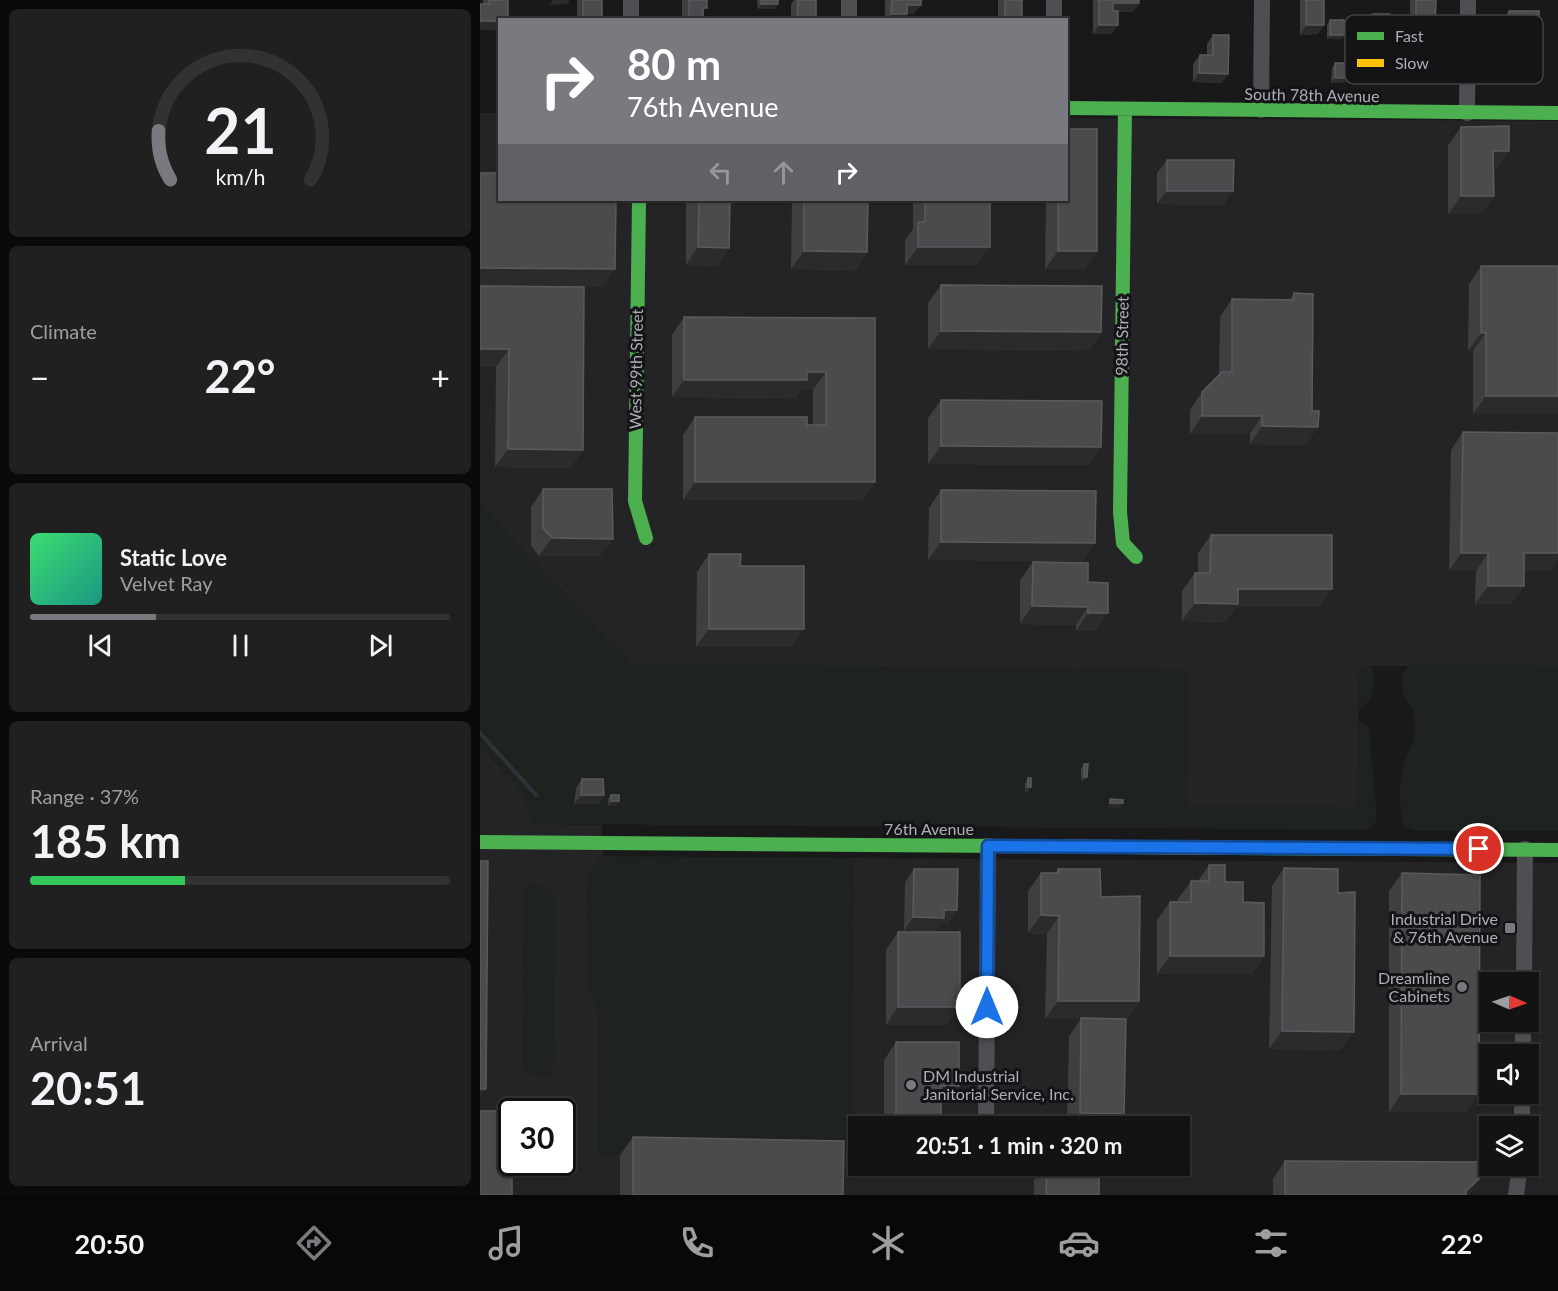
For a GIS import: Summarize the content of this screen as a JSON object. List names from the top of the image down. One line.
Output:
{"streets":{"street":["South 78th Avenue","98th Street","West 99th Street","76th Avenue"]},"crossings":[["South 78th Avenue","98th Street"]],"places":{"transit":["Industrial Drive & 76th Avenue"],"other":["Dreamline Cabinets","DM Industrial Janitorial Service, Inc."]},"legend":["Fast","Slow"],"north":"right","page":{"turn":["80 m","76th Avenue"],"tile":["Climate",["Range · 37%","185 km"],["Arrival","20:51"]],"heat":["−","22°","+"],"song":["Static Love","Velvet Ray"],"limit":"30","trip":"20:51 · 1 min · 320 m","tabs":["20:50","22°"],"gauge":["21","km/h"]}}
